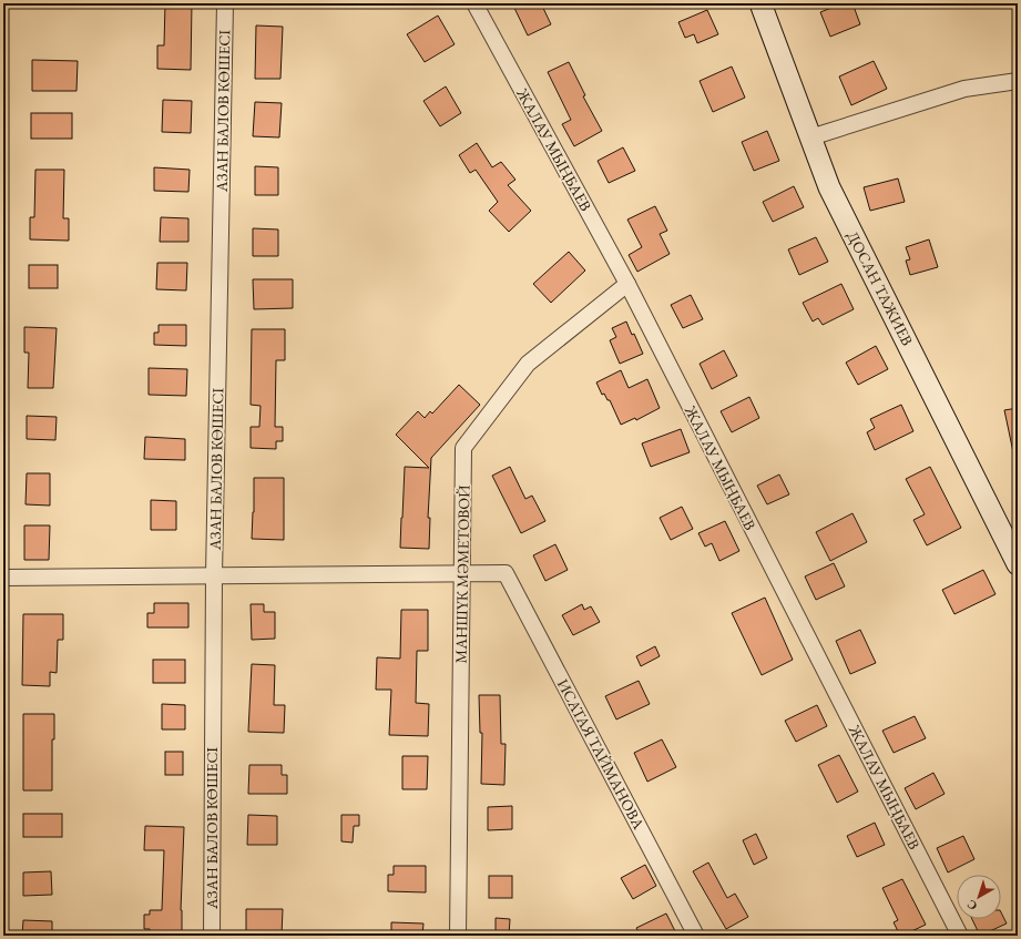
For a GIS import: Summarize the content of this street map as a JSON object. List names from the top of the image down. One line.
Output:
{"streets":{"street":["АЗАН БАЛОВ КӨШЕСІ","ЖАЛАУ МЫҢБАЕВ","ДОСАН ТАЖИЕВ","МАНШҮК МӘМЕТОВОЙ","ИСАТАЯ ТАЙМАНОВА"]},"crossings":[["ЖАЛАУ МЫҢБАЕВ","МАНШҮК МӘМЕТОВОЙ"],["МАНШҮК МӘМЕТОВОЙ","ИСАТАЯ ТАЙМАНОВА"]],"north":"bottom left"}
